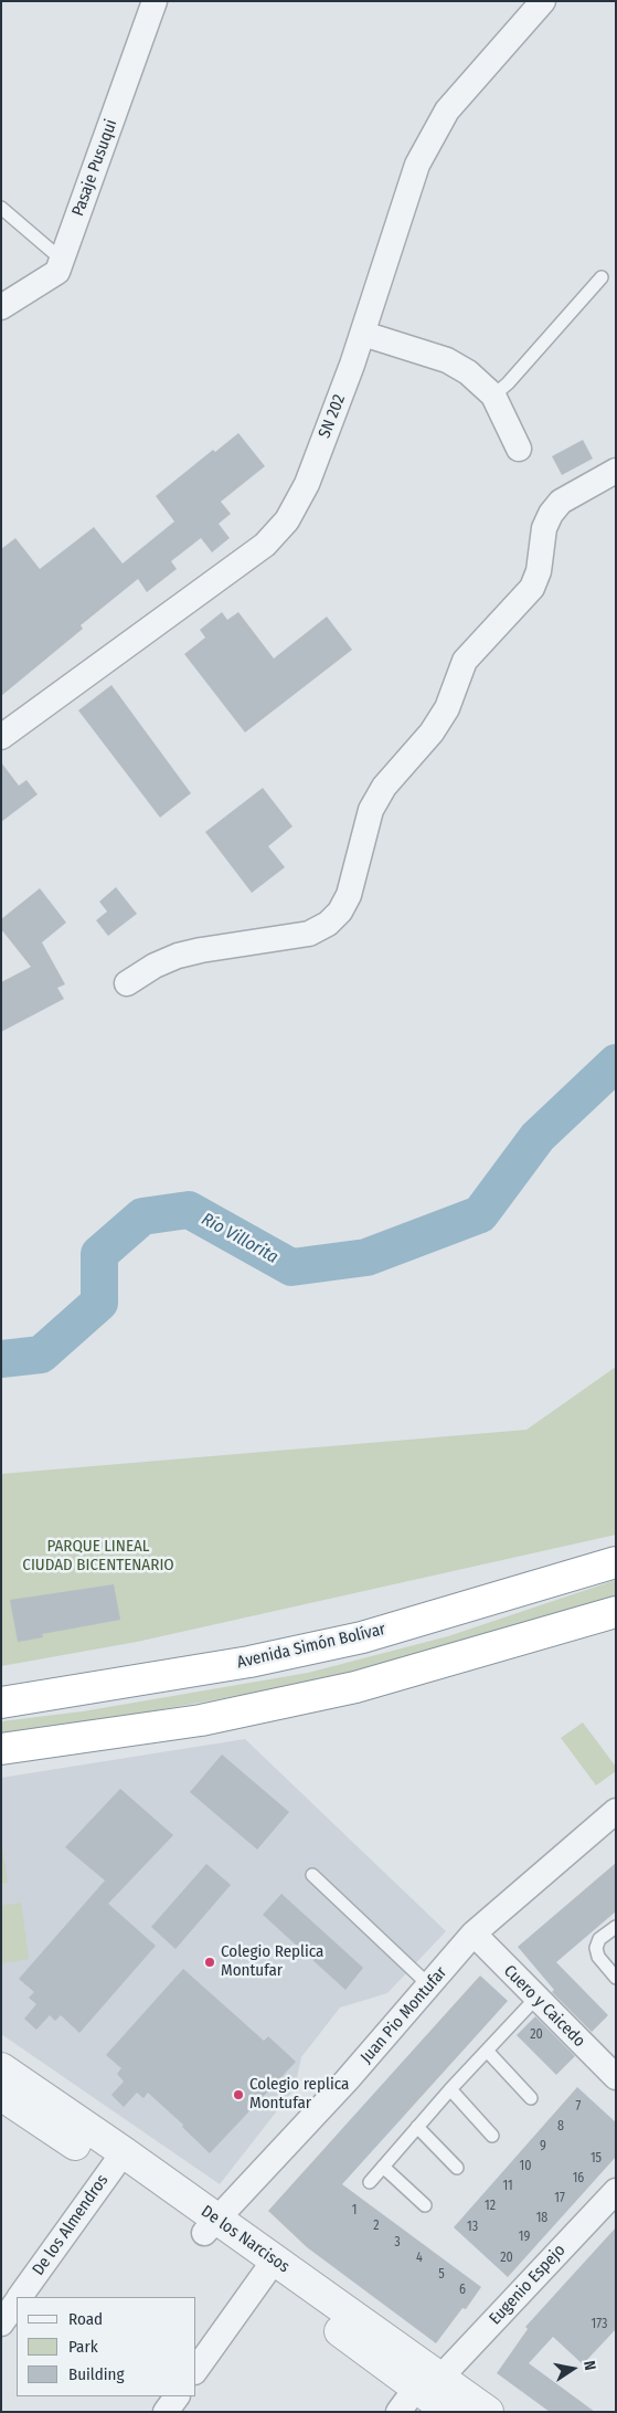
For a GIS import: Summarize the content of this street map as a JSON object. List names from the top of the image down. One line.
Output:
{"streets":{"highway":["Avenida Simón Bolívar"],"street":["Pasaje Pusuqui","SN 202","Cuero y Caicedo","Juan Pio Montufar","De los Almendros","De los Narcisos","Eugenio Espejo"]},"crossings":[["Cuero y Caicedo","Juan Pio Montufar"],["Juan Pio Montufar","De los Narcisos"],["De los Almendros","De los Narcisos"],["De los Narcisos","Eugenio Espejo"]],"water":["Río Villorita"],"parks":["PARQUE LINEAL CIUDAD BICENTENARIO"],"places":["Colegio Replica Montufar","Colegio replica Montufar"],"house_numbers":["20","7","8","9","15","10","16","11","17","12","1","18","2","13","19","3","4","20","5","6","173"],"legend":["Road","Park","Building"],"north":"right"}
